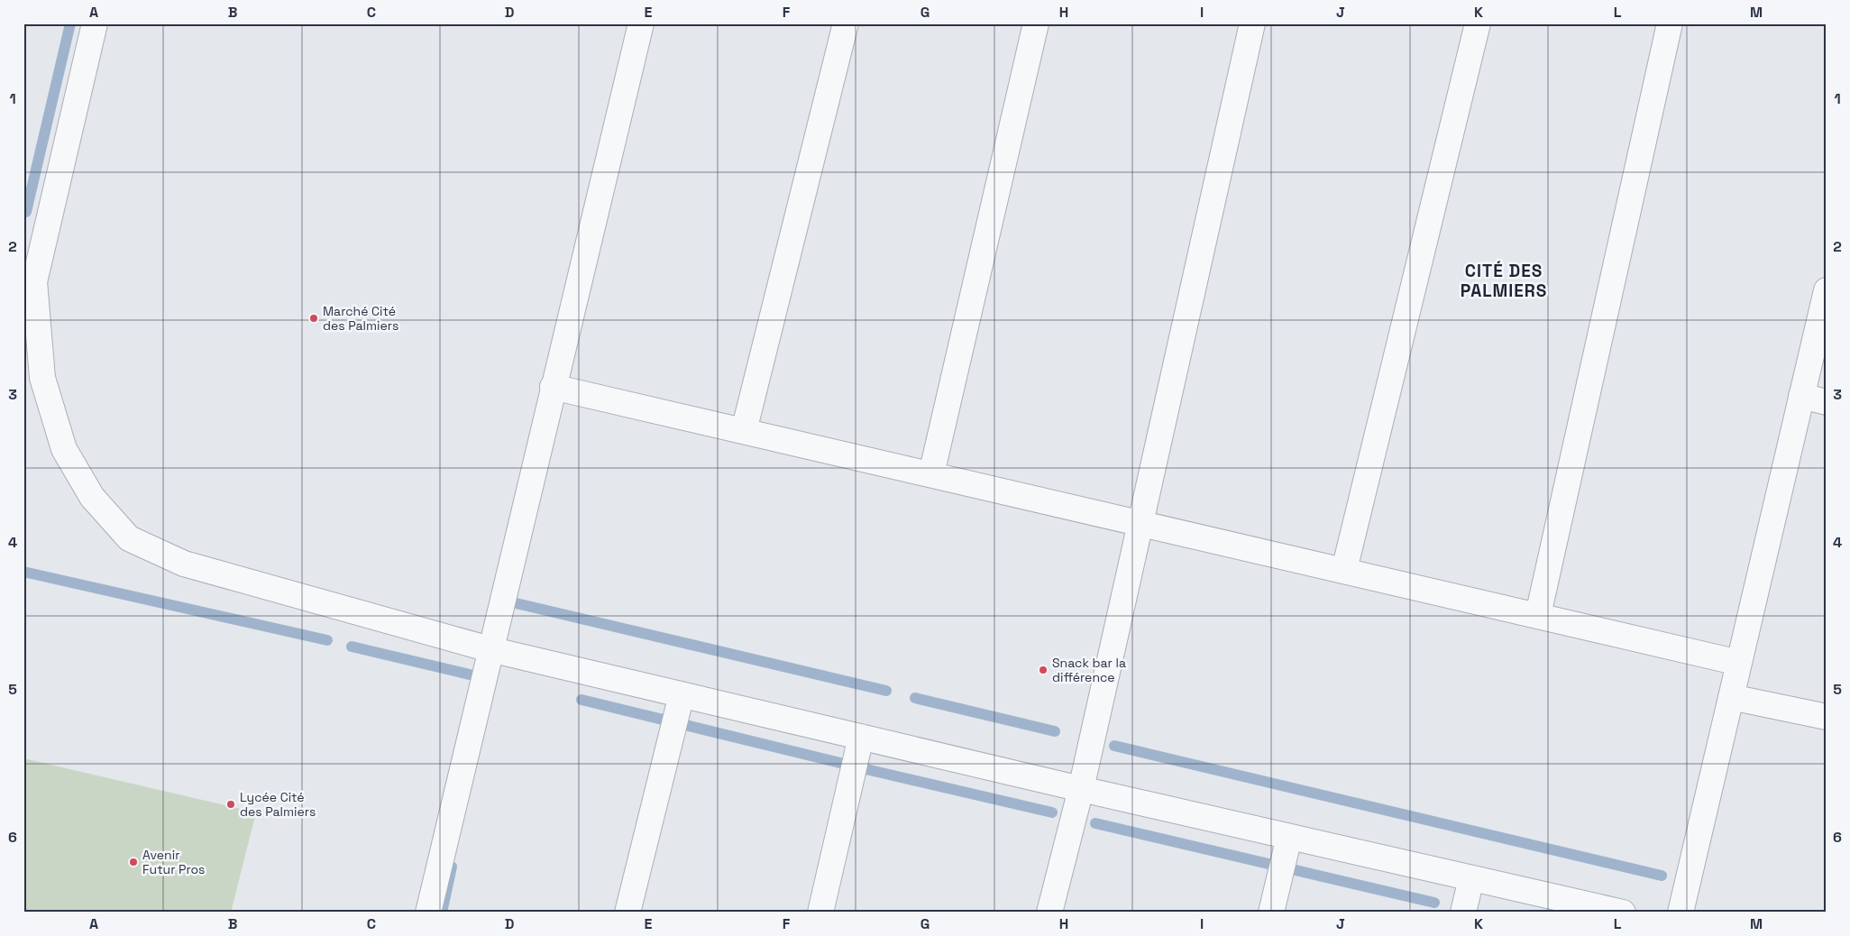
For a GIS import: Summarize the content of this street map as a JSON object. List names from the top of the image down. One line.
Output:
{"districts":["CITÉ DES PALMIERS"],"places":["Marché Cité des Palmiers","Snack bar la différence","Lycée Cité des Palmiers","Avenir Futur Pros"],"grid":{"columns":["A","B","C","D","E","F","G","H","I","J","K","L","M"],"rows":["1","2","3","4","5","6"]}}
